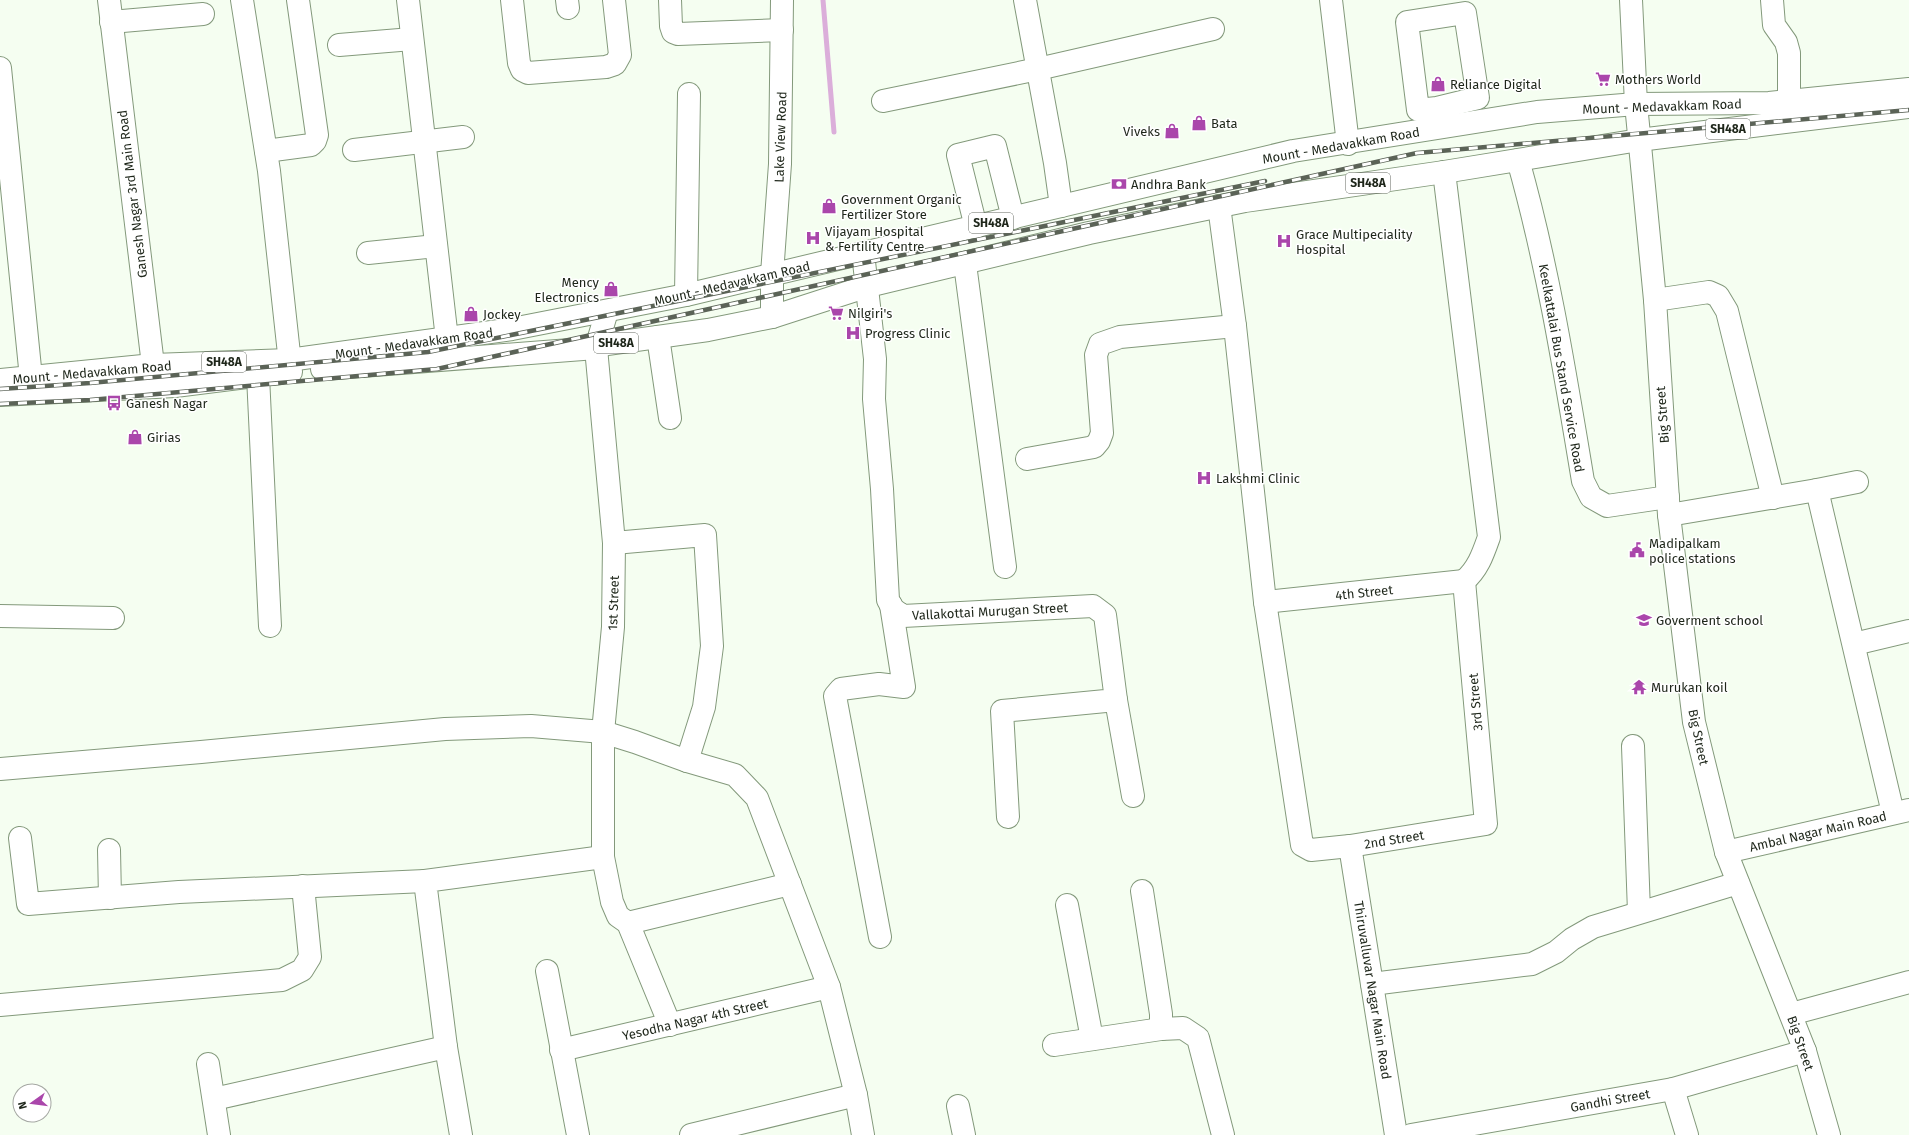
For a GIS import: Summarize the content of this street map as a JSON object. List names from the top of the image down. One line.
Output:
{"streets":{"street":["Mount - Medavakkam Road","SH48A","Lake View Road","Ganesh Nagar 3rd Main Road","Keelkattalai Bus Stand Service Road","Big Street","4th Street","1st Street","Vallakottai Murugan Street","3rd Street","Ambal Nagar Main Road","2nd Street","Thiruvalluvar Nagar Main Road","Yesodha Nagar 4th Street","Gandhi Street"]},"crossings":[["Mount - Medavakkam Road","Lake View Road"],["Mount - Medavakkam Road","Ganesh Nagar 3rd Main Road"],["Mount - Medavakkam Road","Keelkattalai Bus Stand Service Road"],["Mount - Medavakkam Road","Big Street"],["Mount - Medavakkam Road","1st Street"],["Keelkattalai Bus Stand Service Road","Big Street"],["Big Street","Ambal Nagar Main Road"],["Big Street","Gandhi Street"],["4th Street","3rd Street"],["4th Street","2nd Street"],["3rd Street","2nd Street"],["2nd Street","Thiruvalluvar Nagar Main Road"]],"places":{"supermarket":["Mothers World","Nilgiri's"],"shop":["Reliance Digital","Bata","Viveks","Government Organic Fertilizer Store","Mency Electronics","Jockey","Girias"],"bank":["Andhra Bank"],"hospital":["Vijayam Hospital & Fertility Centre","Grace Multipeciality Hospital","Progress Clinic","Lakshmi Clinic"],"bus stop":["Ganesh Nagar"],"public building":["Madipalkam police stations"],"school or university":["Goverment school"],"temple":["Murukan koil"]},"north":"left"}
